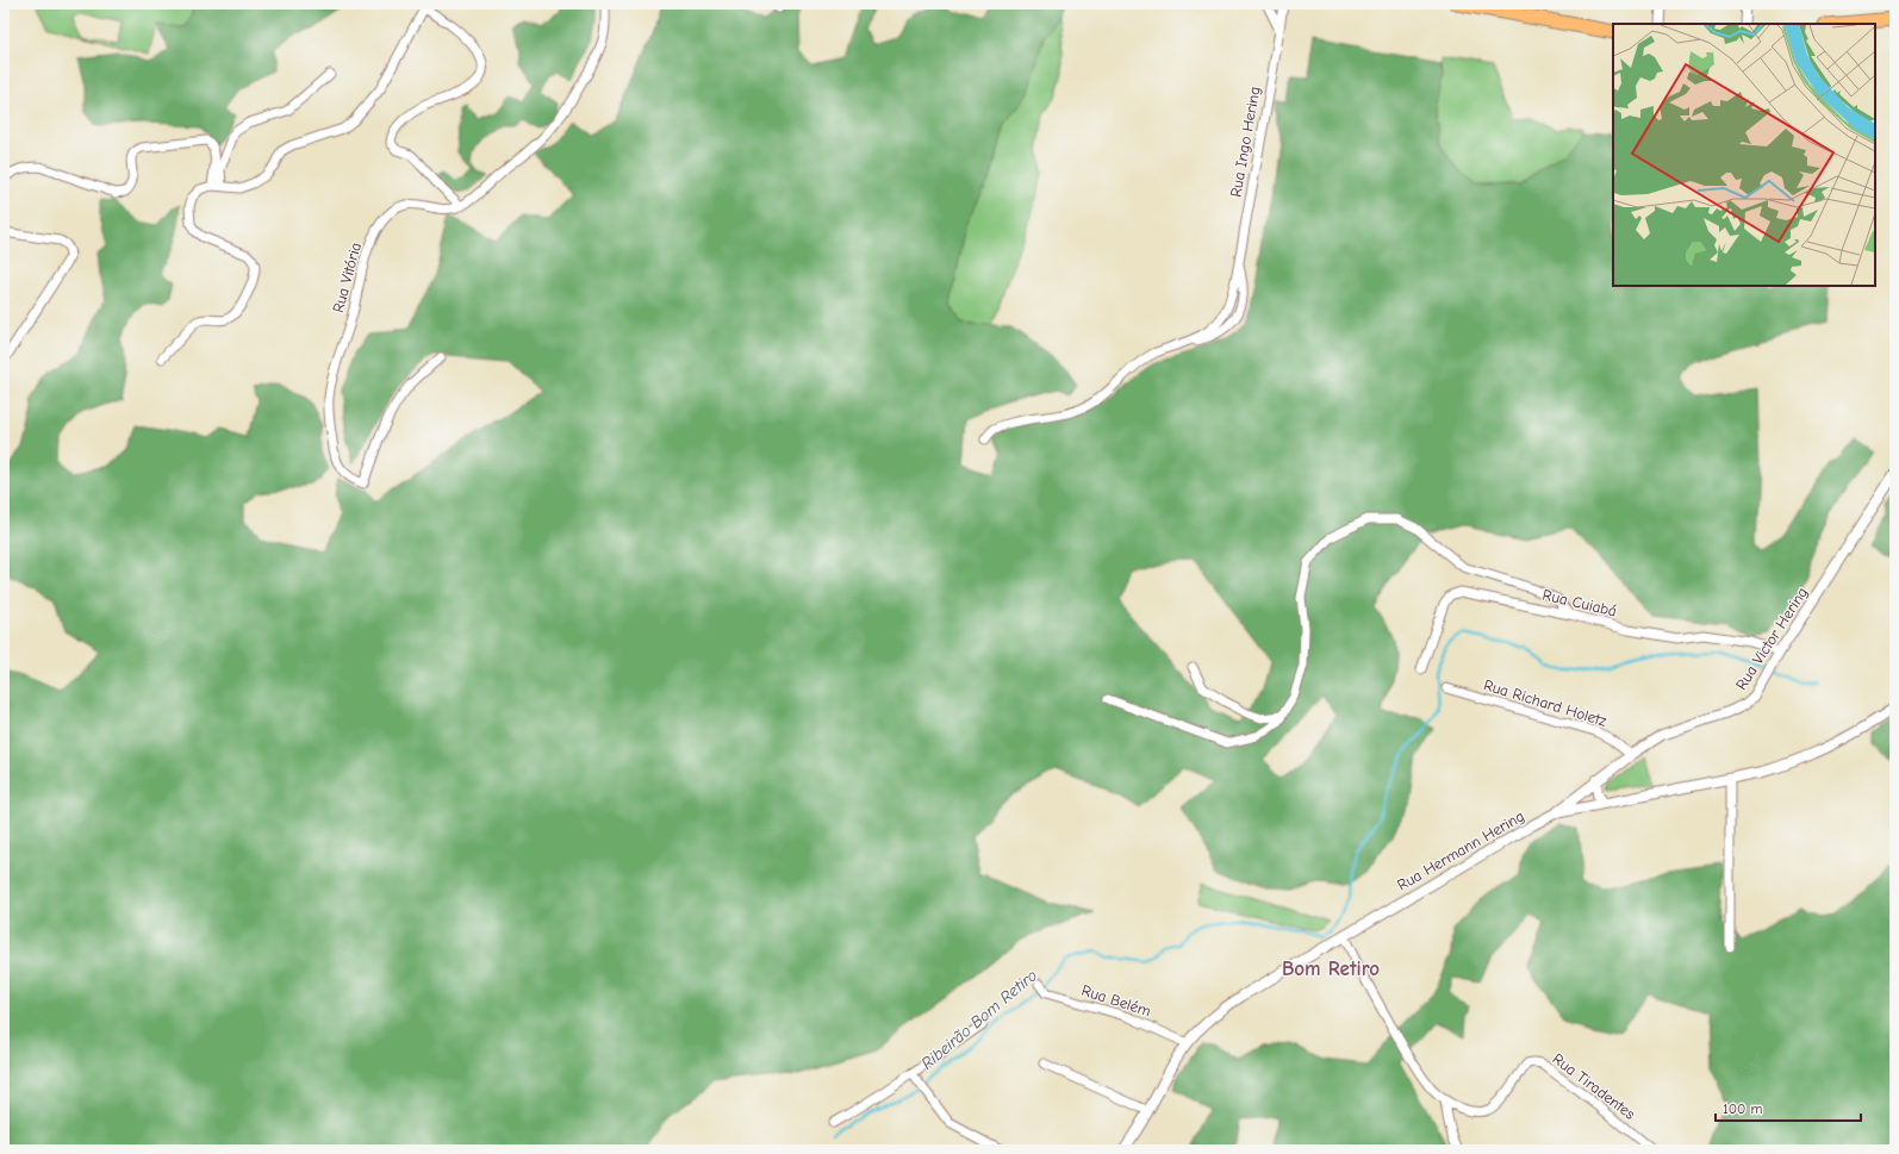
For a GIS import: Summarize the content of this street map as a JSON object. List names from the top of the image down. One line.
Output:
{"streets":{"street":["Rua Ingo Hering","Rua Vitória","Rua Cuiabá","Rua Victor Hering","Rua Richard Holetz","Rua Hermann Hering","Rua Belém","Rua Tiradentes"]},"crossings":[["Rua Cuiabá","Rua Victor Hering"],["Rua Victor Hering","Rua Richard Holetz"],["Rua Victor Hering","Rua Hermann Hering"],["Rua Hermann Hering","Rua Belém"],["Rua Hermann Hering","Rua Tiradentes"]],"districts":["Bom Retiro"],"water":["Ribeirão Bom Retiro"],"scale_bar":"100 m"}
